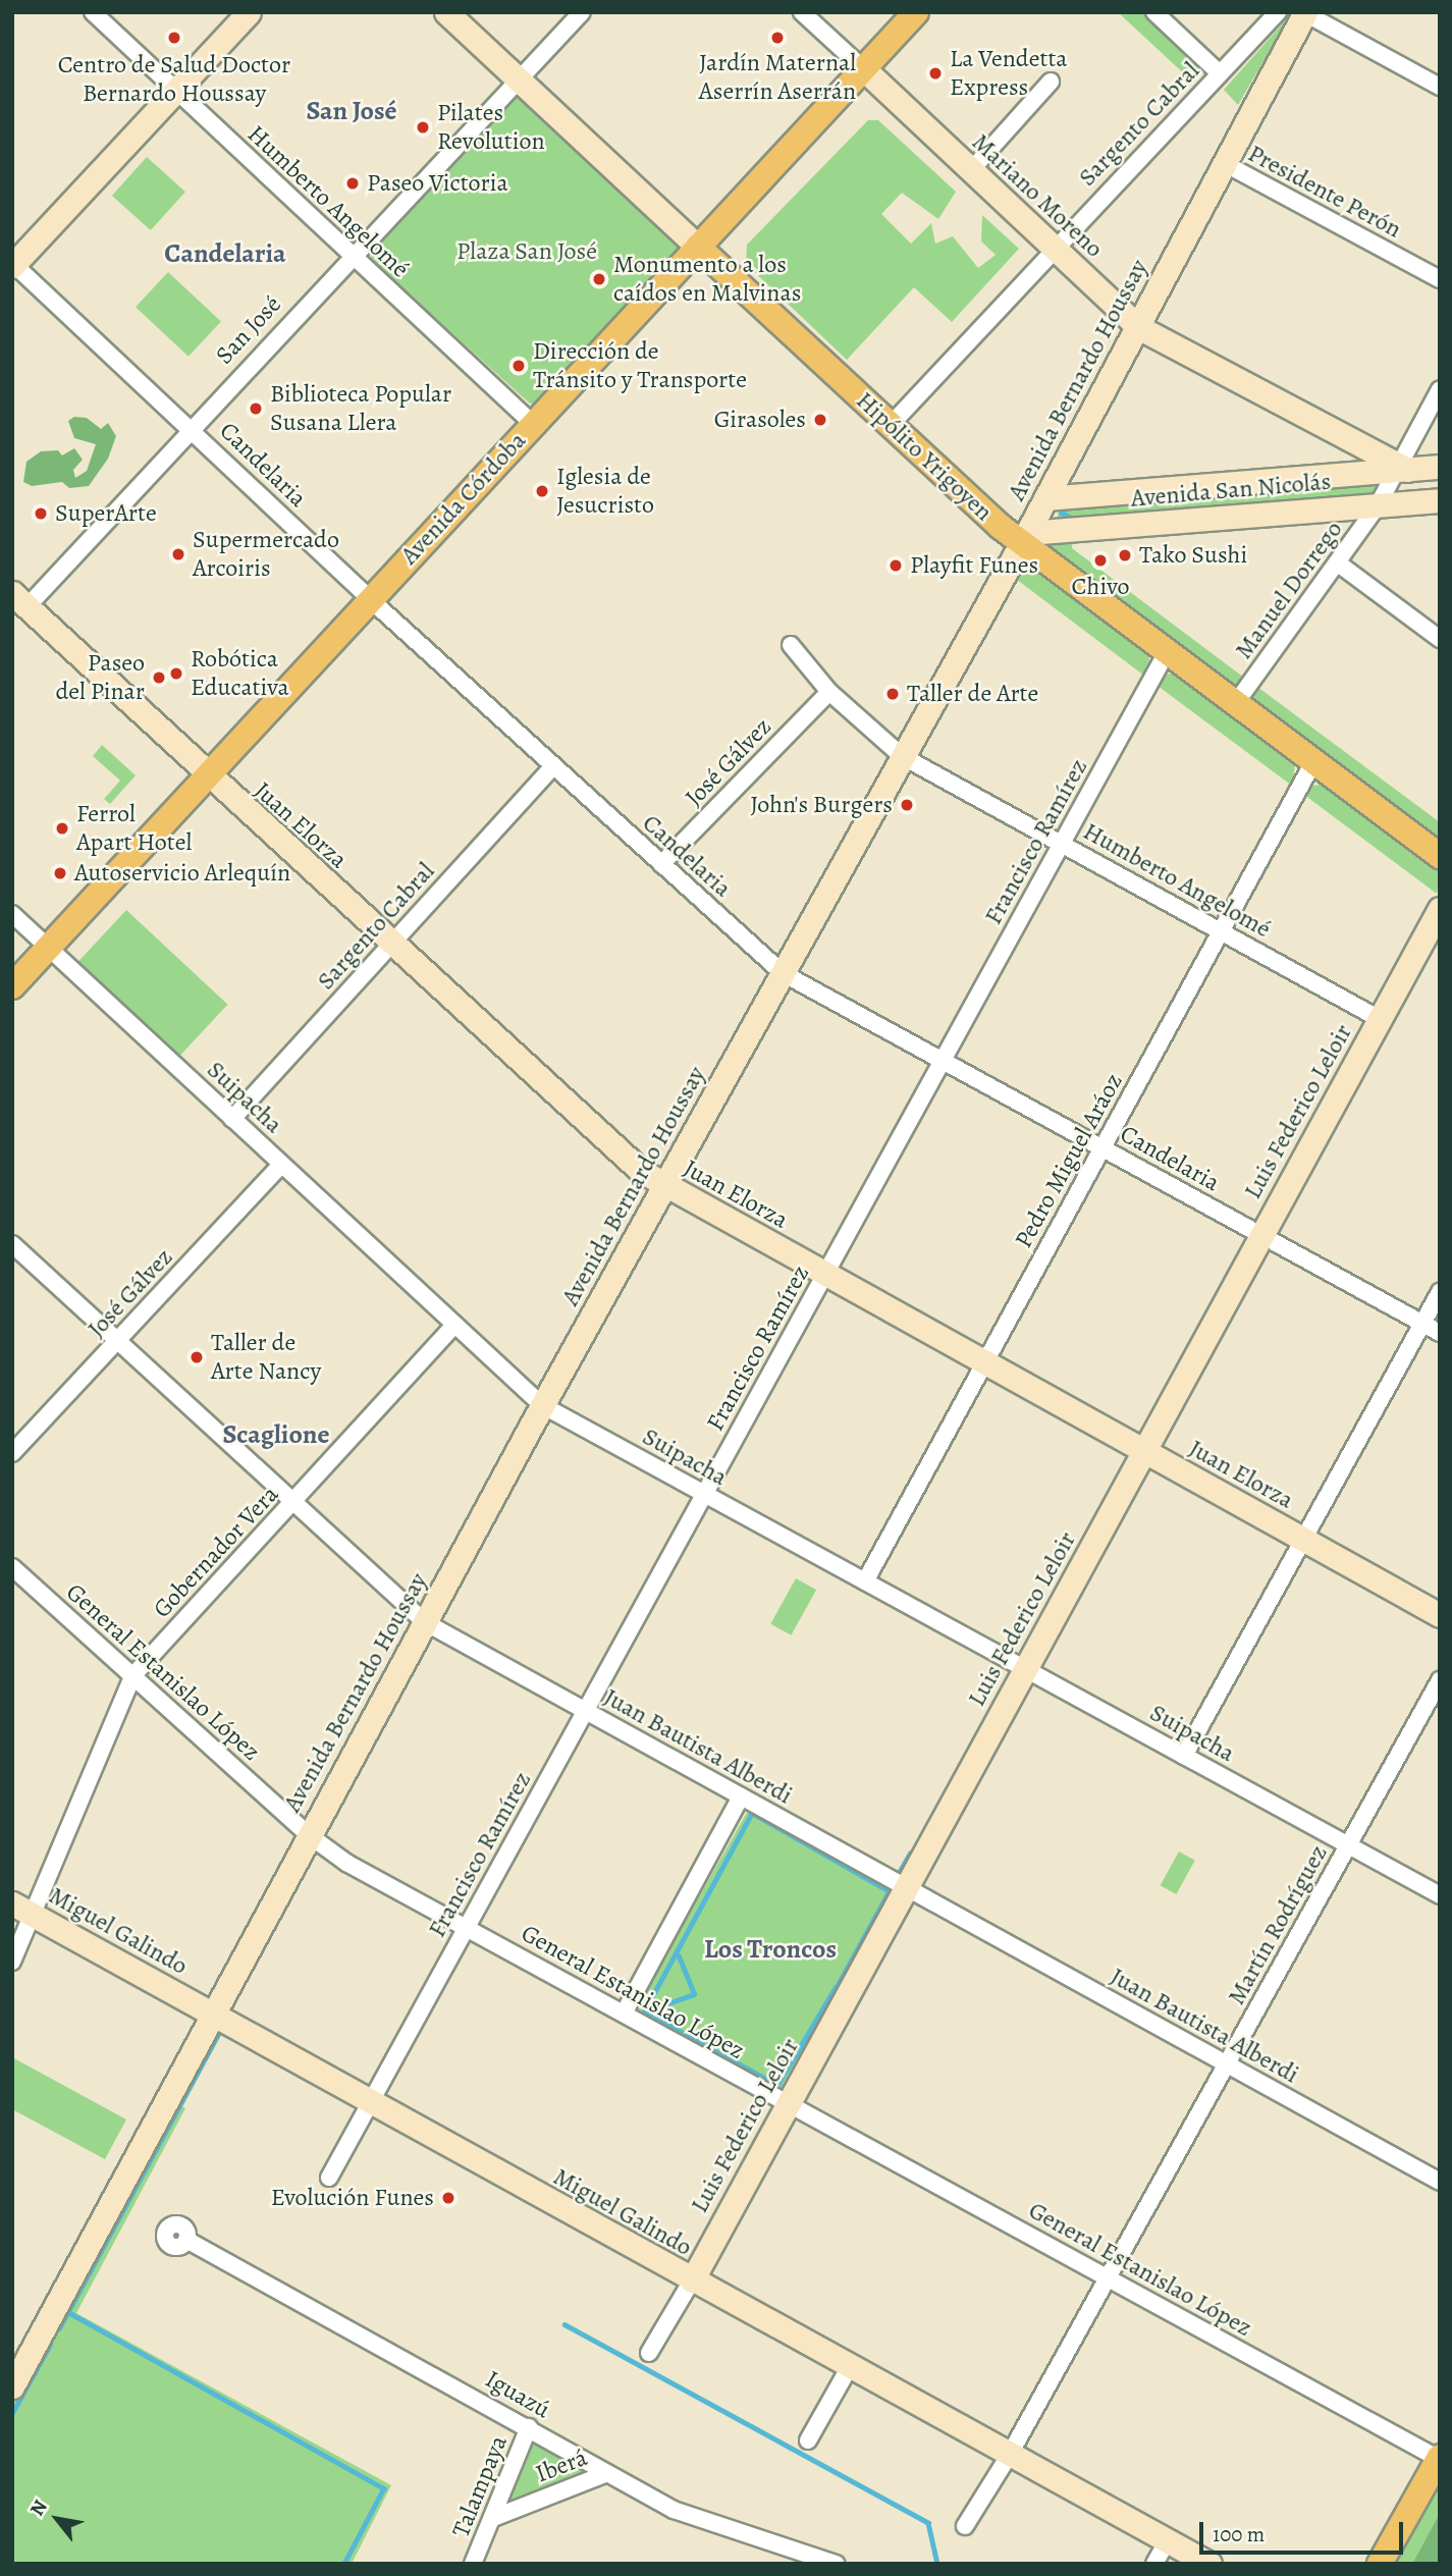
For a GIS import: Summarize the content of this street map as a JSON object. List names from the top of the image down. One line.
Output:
{"streets":{"main road":["Hipólito Yrigoyen","Avenida Córdoba"],"street":["Sargento Cabral","Presidente Perón","Mariano Moreno","Humberto Angelomé","San José","Avenida Bernardo Houssay","Candelaria","Avenida San Nicolás","Manuel Dorrego","José Gálvez","Juan Elorza","Francisco Ramírez","Suipacha","Luis Federico Leloir","Pedro Miguel Aráoz","Gobernador Vera","General Estanislao López","Juan Bautista Alberdi","Martín Rodríguez","Miguel Galindo","Iguazú","Iberá","Talampaya"]},"crossings":[["Sargento Cabral","Mariano Moreno"],["Sargento Cabral","Hipólito Yrigoyen"],["Sargento Cabral","Candelaria"],["Sargento Cabral","Juan Elorza"],["Sargento Cabral","Suipacha"],["Presidente Perón","Avenida Bernardo Houssay"],["Mariano Moreno","Avenida Bernardo Houssay"],["Mariano Moreno","Avenida San Nicolás"],["Mariano Moreno","Avenida Córdoba"],["Mariano Moreno","Manuel Dorrego"],["Humberto Angelomé","San José"],["Humberto Angelomé","Avenida Bernardo Houssay"],["Humberto Angelomé","Avenida Córdoba"],["Humberto Angelomé","José Gálvez"],["Humberto Angelomé","Francisco Ramírez"],["Humberto Angelomé","Luis Federico Leloir"],["Humberto Angelomé","Pedro Miguel Aráoz"],["San José","Hipólito Yrigoyen"],["San José","Candelaria"],["San José","Juan Elorza"],["Avenida Bernardo Houssay","Hipólito Yrigoyen"],["Avenida Bernardo Houssay","Candelaria"],["Avenida Bernardo Houssay","Avenida San Nicolás"],["Avenida Bernardo Houssay","Juan Elorza"],["Avenida Bernardo Houssay","Suipacha"],["Avenida Bernardo Houssay","General Estanislao López"],["Avenida Bernardo Houssay","Juan Bautista Alberdi"],["Avenida Bernardo Houssay","Miguel Galindo"],["Hipólito Yrigoyen","Avenida San Nicolás"],["Hipólito Yrigoyen","Avenida Córdoba"],["Hipólito Yrigoyen","Manuel Dorrego"],["Hipólito Yrigoyen","Francisco Ramírez"],["Hipólito Yrigoyen","Pedro Miguel Aráoz"],["Candelaria","Avenida Córdoba"],["Candelaria","José Gálvez"],["Candelaria","Francisco Ramírez"],["Candelaria","Luis Federico Leloir"],["Candelaria","Pedro Miguel Aráoz"],["Avenida San Nicolás","Manuel Dorrego"],["Avenida Córdoba","Juan Elorza"],["Avenida Córdoba","Suipacha"],["José Gálvez","Suipacha"],["José Gálvez","Juan Bautista Alberdi"],["Juan Elorza","Francisco Ramírez"],["Juan Elorza","Luis Federico Leloir"],["Juan Elorza","Pedro Miguel Aráoz"],["Francisco Ramírez","Suipacha"],["Francisco Ramírez","General Estanislao López"],["Francisco Ramírez","Juan Bautista Alberdi"],["Francisco Ramírez","Miguel Galindo"],["Suipacha","Luis Federico Leloir"],["Suipacha","Pedro Miguel Aráoz"],["Suipacha","Gobernador Vera"],["Suipacha","Martín Rodríguez"],["Luis Federico Leloir","General Estanislao López"],["Luis Federico Leloir","Juan Bautista Alberdi"],["Luis Federico Leloir","Miguel Galindo"],["Gobernador Vera","General Estanislao López"],["Gobernador Vera","Juan Bautista Alberdi"],["Gobernador Vera","Miguel Galindo"],["General Estanislao López","Martín Rodríguez"],["Juan Bautista Alberdi","Martín Rodríguez"],["Martín Rodríguez","Miguel Galindo"],["Iguazú","Iberá"],["Iguazú","Talampaya"],["Iberá","Talampaya"]],"districts":["San José","Candelaria","Scaglione","Los Troncos"],"parks":["Plaza San José"],"places":["Centro de Salud Doctor Bernardo Houssay","Jardín Maternal Aserrín Aserrán","La Vendetta Express","Pilates Revolution","Paseo Victoria","Monumento a los caídos en Malvinas","Dirección de Tránsito y Transporte","Biblioteca Popular Susana Llera","Girasoles","Iglesia de Jesucristo","SuperArte","Supermercado Arcoiris","Tako Sushi","Chivo","Playfit Funes","Robótica Educativa","Paseo del Pinar","Taller de Arte","John's Burgers","Ferrol Apart Hotel","Autoservicio Arlequín","Taller de Arte Nancy","Evolución Funes"],"scale_bar":"100 m","north":"top left"}
